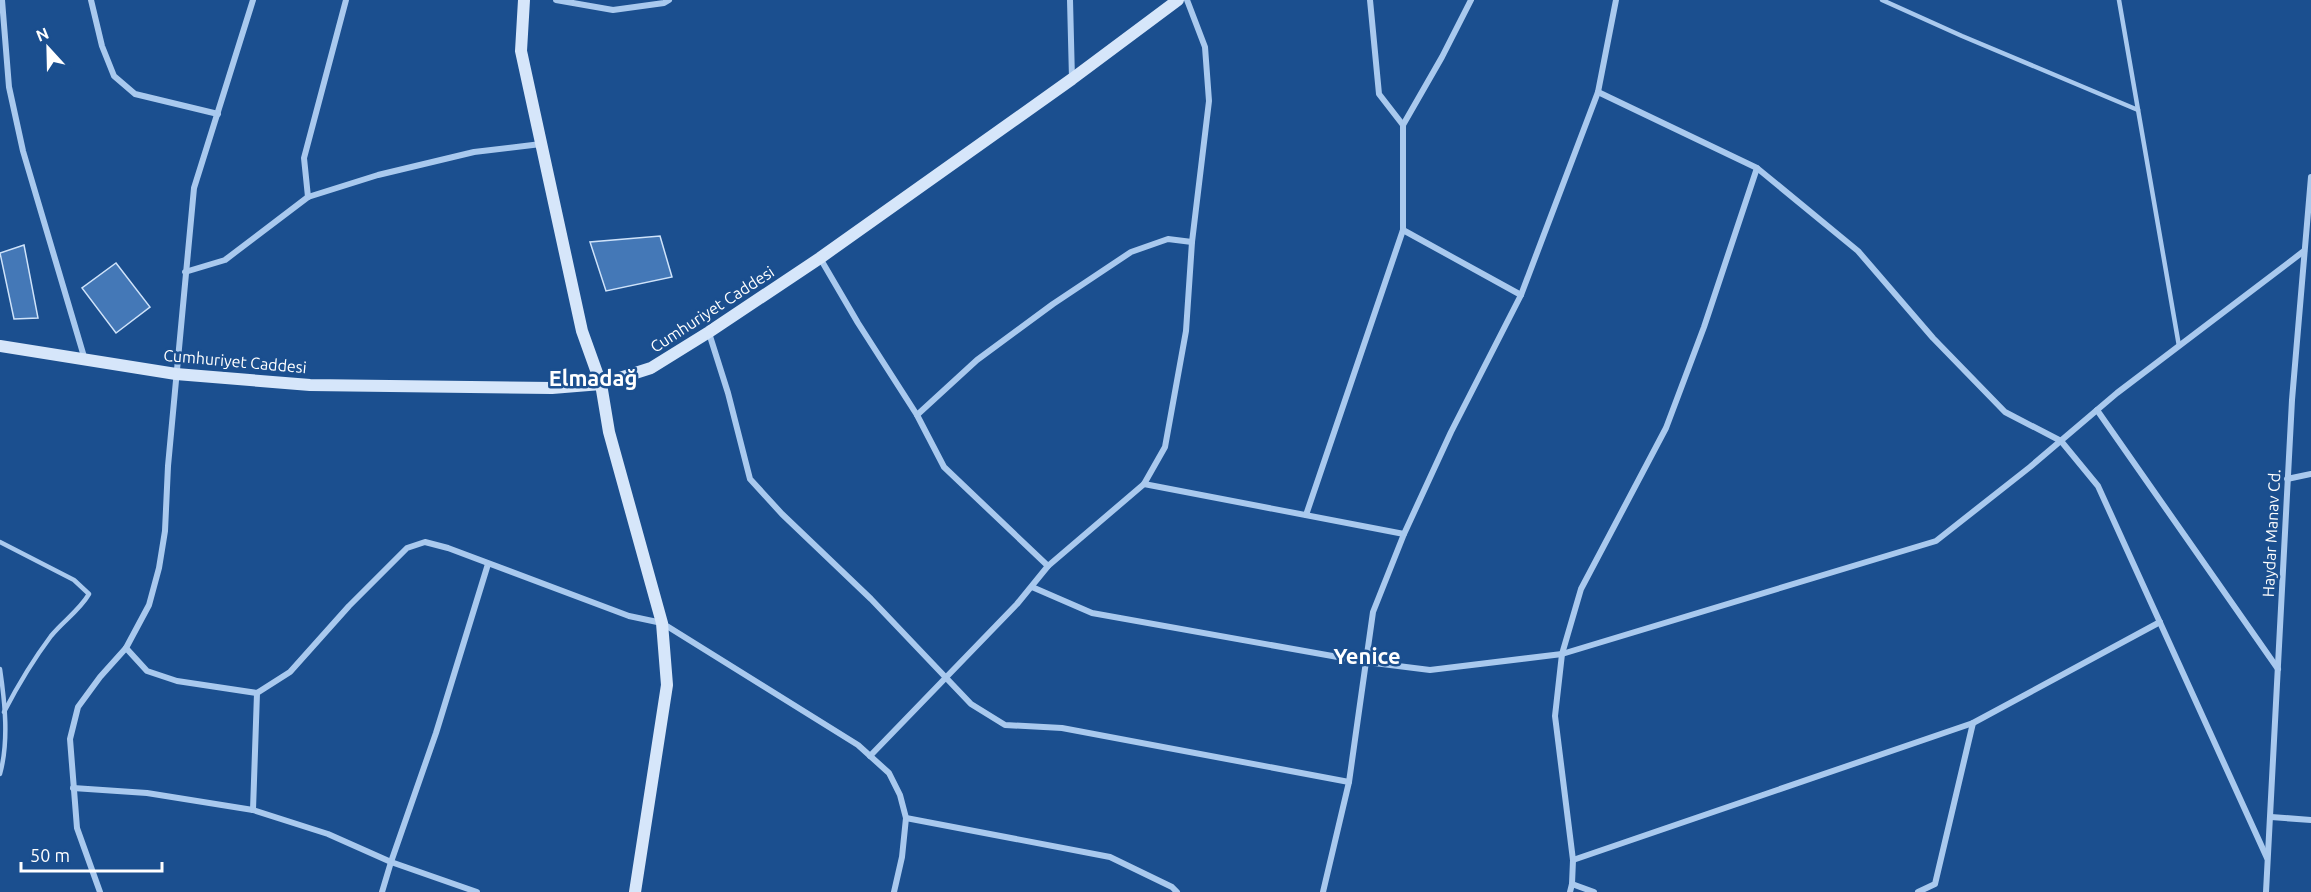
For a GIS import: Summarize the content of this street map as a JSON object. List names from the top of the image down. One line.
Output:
{"streets":{"street":["Cumhuriyet Caddesi","Haydar Manav Cd."]},"districts":["Elmadağ","Yenice"],"scale_bar":"50 m","north":"top"}
